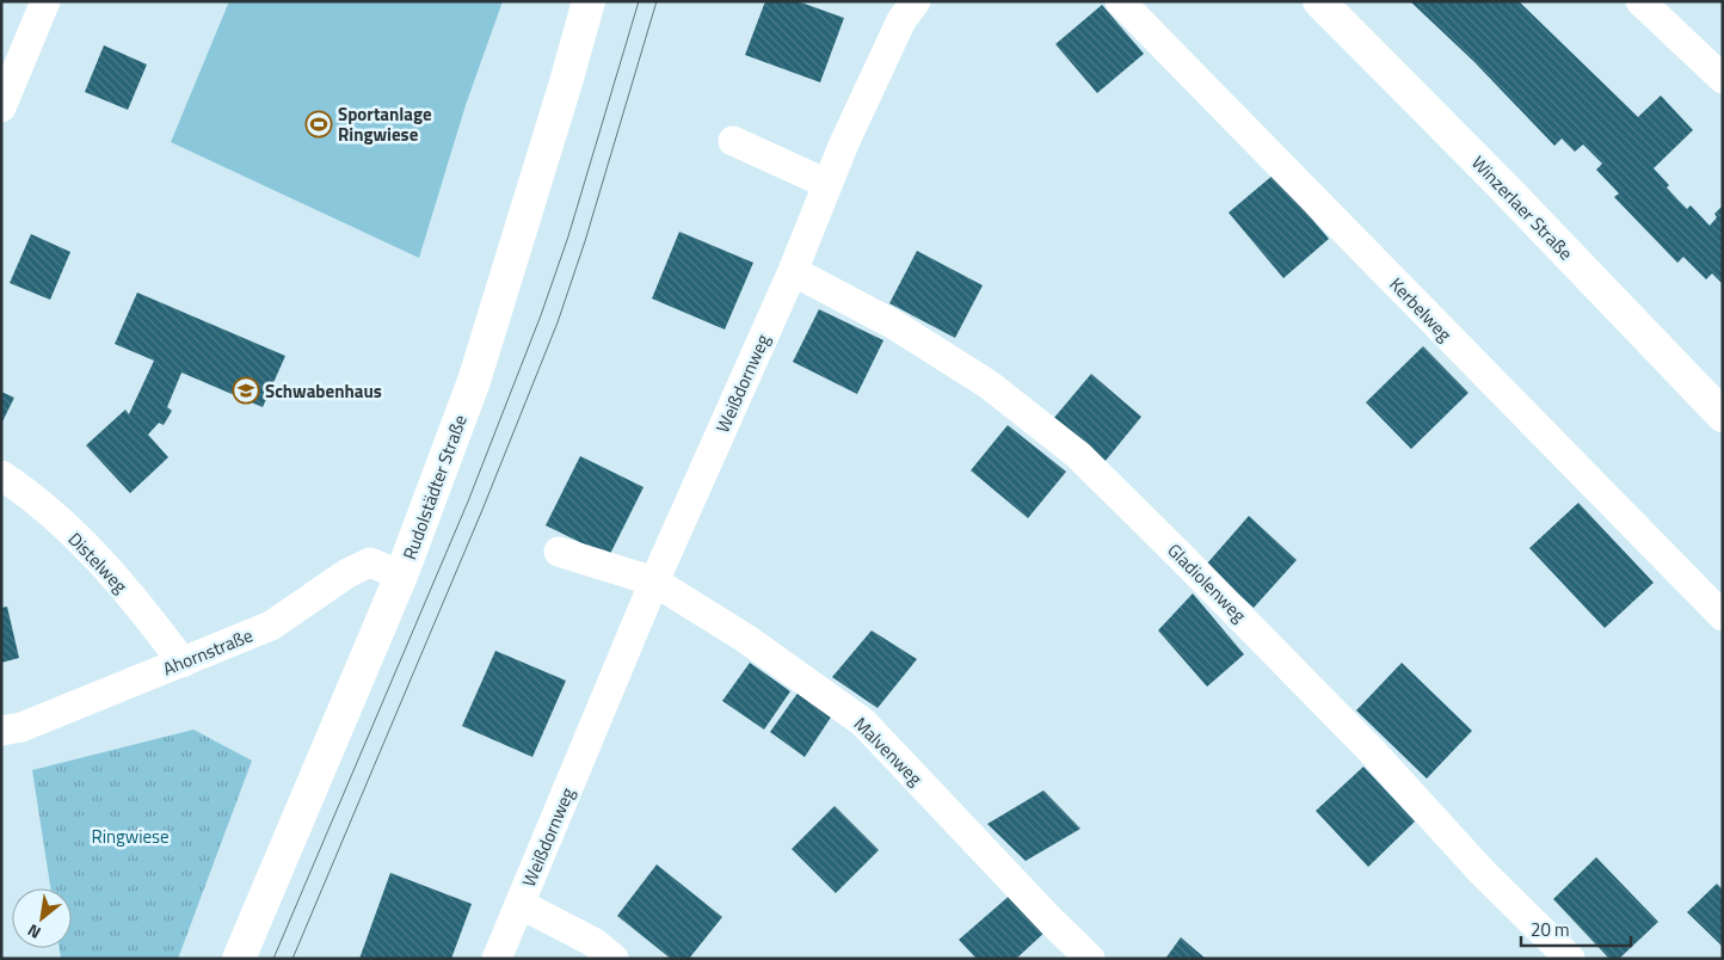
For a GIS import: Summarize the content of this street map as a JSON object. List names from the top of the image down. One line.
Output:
{"streets":{"main road":["Winzerlaer Straße","Rudolstädter Straße"],"street":["Kerbelweg","Weißdornweg","Distelweg","Gladiolenweg","Ahornstraße","Malvenweg"]},"crossings":[["Weißdornweg","Gladiolenweg"],["Weißdornweg","Malvenweg"],["Rudolstädter Straße","Ahornstraße"],["Distelweg","Ahornstraße"]],"parks":["Ringwiese"],"places":{"sports":["Sportanlage Ringwiese"],"school or university":["Schwabenhaus"]},"scale_bar":"20 m","north":"bottom left"}
